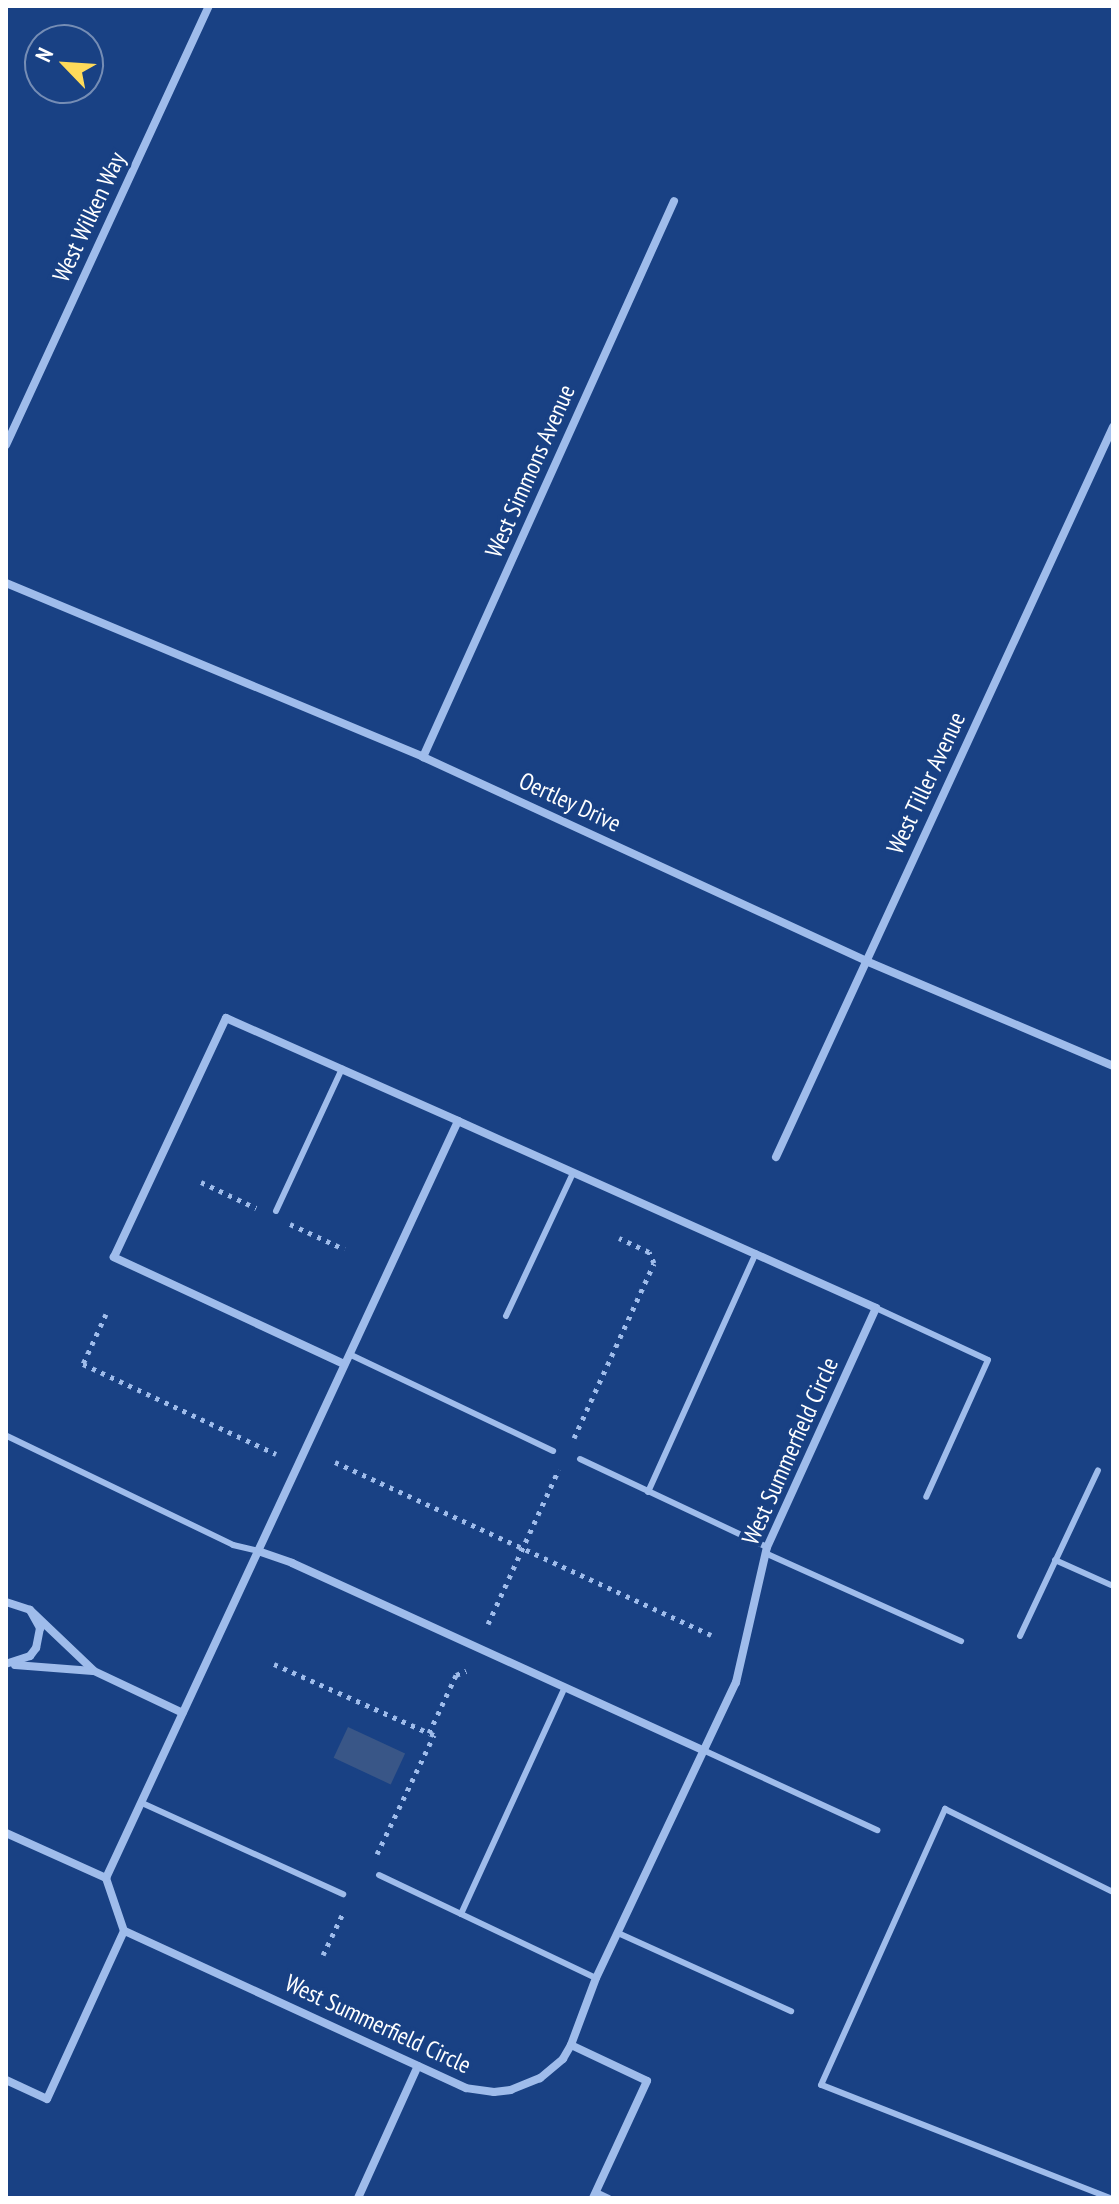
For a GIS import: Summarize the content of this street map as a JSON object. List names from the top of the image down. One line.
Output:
{"streets":{"street":["West Wilken Way","West Simmons Avenue","West Tiller Avenue","Oertley Drive","West Summerfield Circle"]},"crossings":[["West Simmons Avenue","Oertley Drive"],["West Tiller Avenue","Oertley Drive"]],"north":"top left"}
